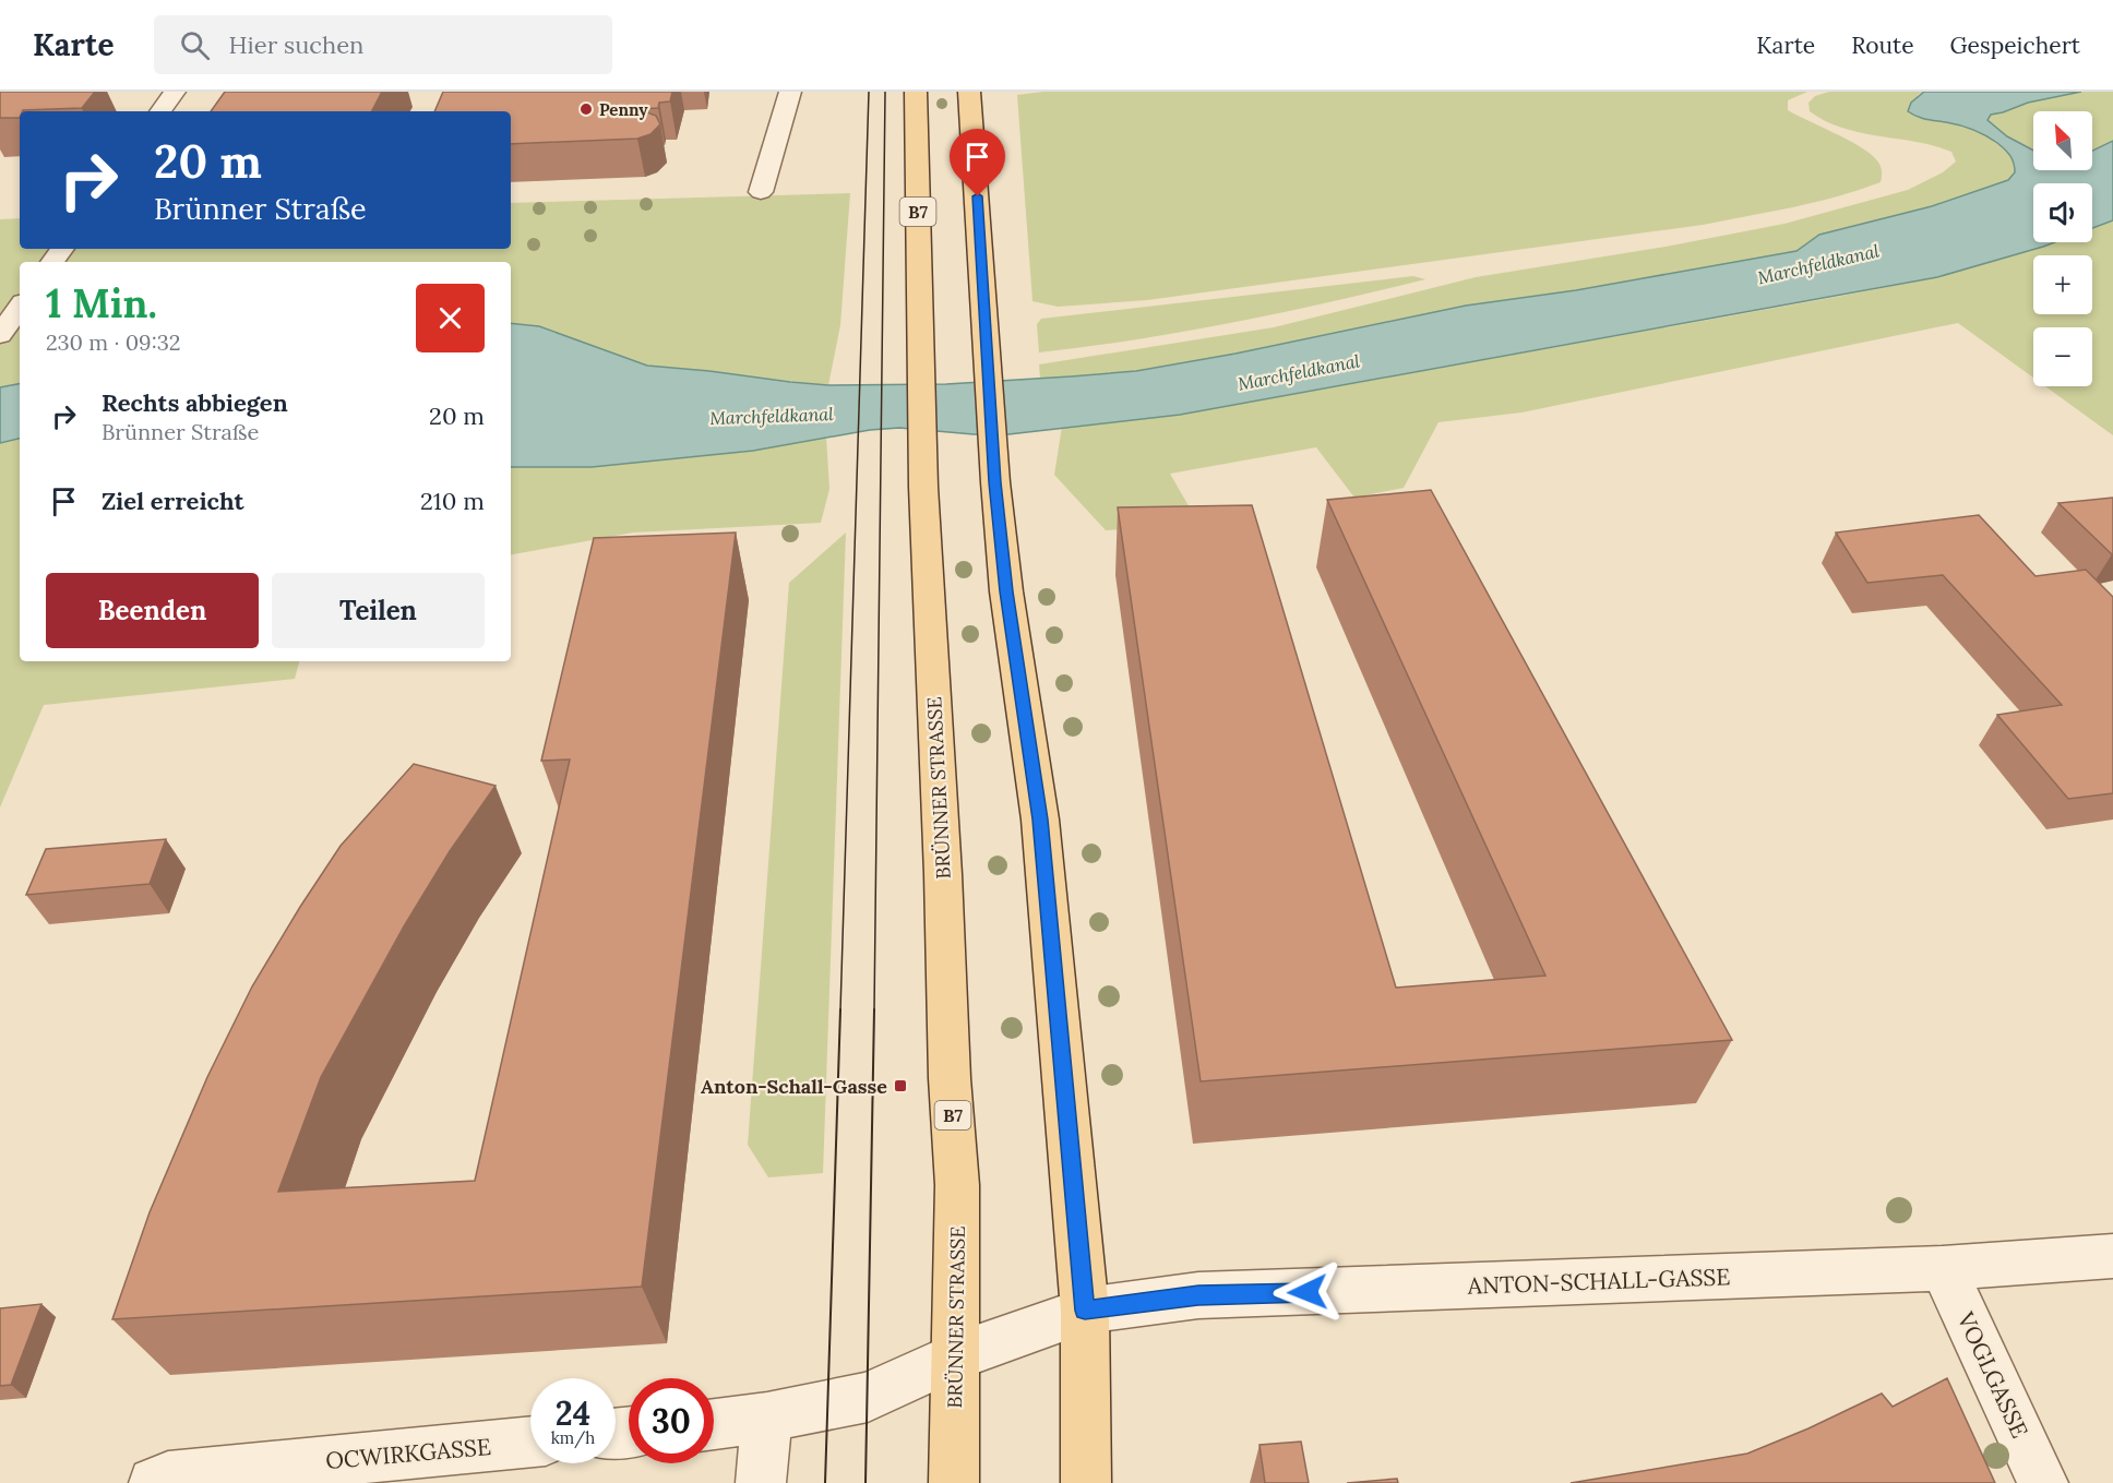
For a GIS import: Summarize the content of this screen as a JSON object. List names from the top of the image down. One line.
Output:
{"streets":{"main road":["B7","BRÜNNER STRASSE"],"street":["ANTON-SCHALL-GASSE","VOGLGASSE","OCWIRKGASSE"]},"crossings":[["BRÜNNER STRASSE","ANTON-SCHALL-GASSE"],["ANTON-SCHALL-GASSE","VOGLGASSE"]],"water":["Marchfeldkanal"],"places":{"other":["Penny"],"transit":["Anton-Schall-Gasse"]},"north":"top left","page":{"header":"Karte","search":"Hier suchen","nav":["Karte","Route","Gespeichert"],"map_buttons":["+","−"],"turn":["20 m","Brünner Straße"],"heading":["1 Min.","230 m · 09:32"],"list":[{"name":"Rechts abbiegen","note":"Brünner Straße","value":"20 m"},{"name":"Ziel erreicht","value":"210 m"}],"buttons":["Beenden","Teilen"],"speed":"24 km/h","limit":"30"}}
